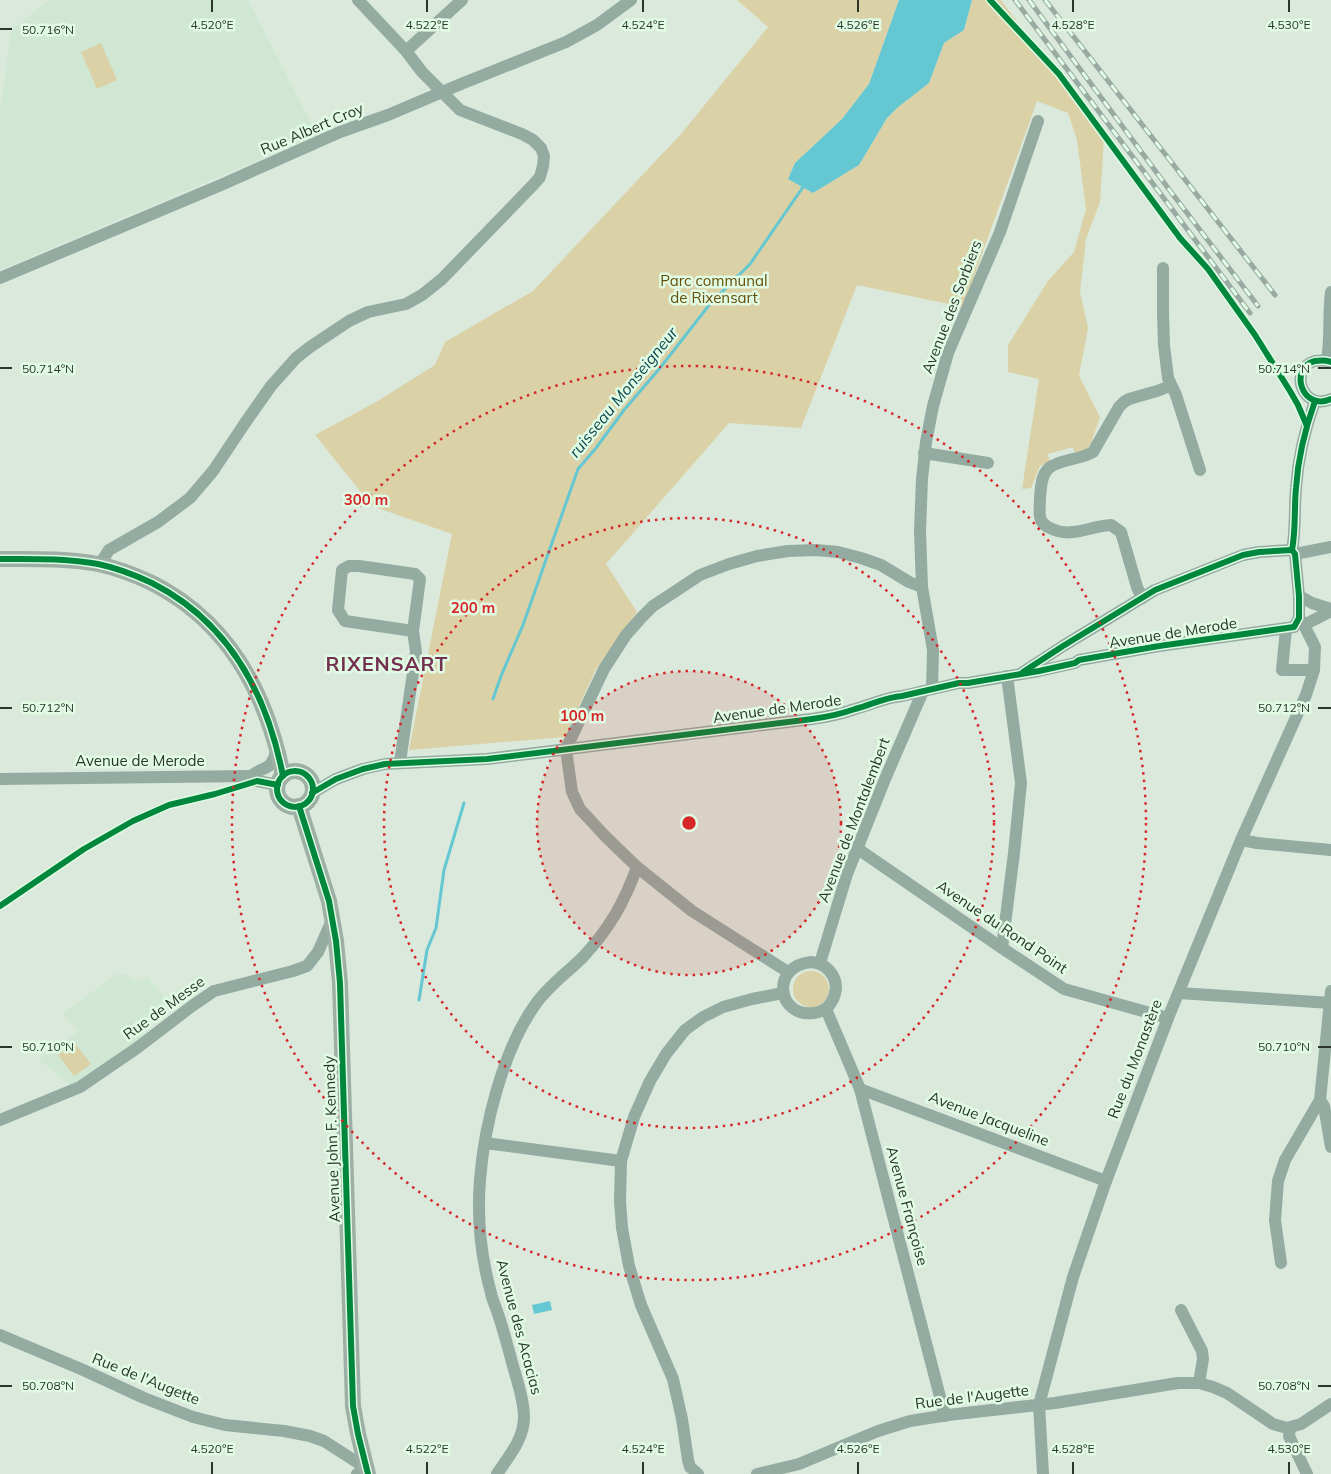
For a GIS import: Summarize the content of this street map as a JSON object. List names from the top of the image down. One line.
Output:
{"streets":{"main road":["Avenue John F. Kennedy"],"street":["Rue Albert Croy","Avenue des Sorbiers","Avenue de Merode","Avenue de Montalembert","Avenue du Rond Point","Rue de Messe","Rue du Monastère","Avenue Jacqueline","Avenue Françoise","Avenue des Acacias","Rue de l'Augette"]},"crossings":[["Avenue des Sorbiers","Avenue de Merode"],["Avenue des Sorbiers","Avenue de Montalembert"],["Avenue de Merode","Avenue de Montalembert"],["Avenue de Merode","Rue du Monastère"],["Avenue de Merode","Avenue John F. Kennedy"],["Avenue de Montalembert","Avenue du Rond Point"],["Avenue de Montalembert","Avenue Françoise"],["Avenue du Rond Point","Rue du Monastère"],["Rue de Messe","Avenue John F. Kennedy"],["Rue du Monastère","Avenue Jacqueline"],["Rue du Monastère","Rue de l'Augette"],["Avenue Jacqueline","Avenue Françoise"],["Avenue John F. Kennedy","Rue de l'Augette"],["Avenue Françoise","Rue de l'Augette"]],"districts":["RIXENSART"],"water":["ruisseau Monseigneur"],"parks":["Parc communal de Rixensart"],"coordinates":["4.520°E","4.522°E","4.524°E","4.526°E","4.528°E","4.530°E","50.716°N","50.714°N","50.712°N","50.710°N","50.708°N"],"rings":["300 m","200 m","100 m"]}
